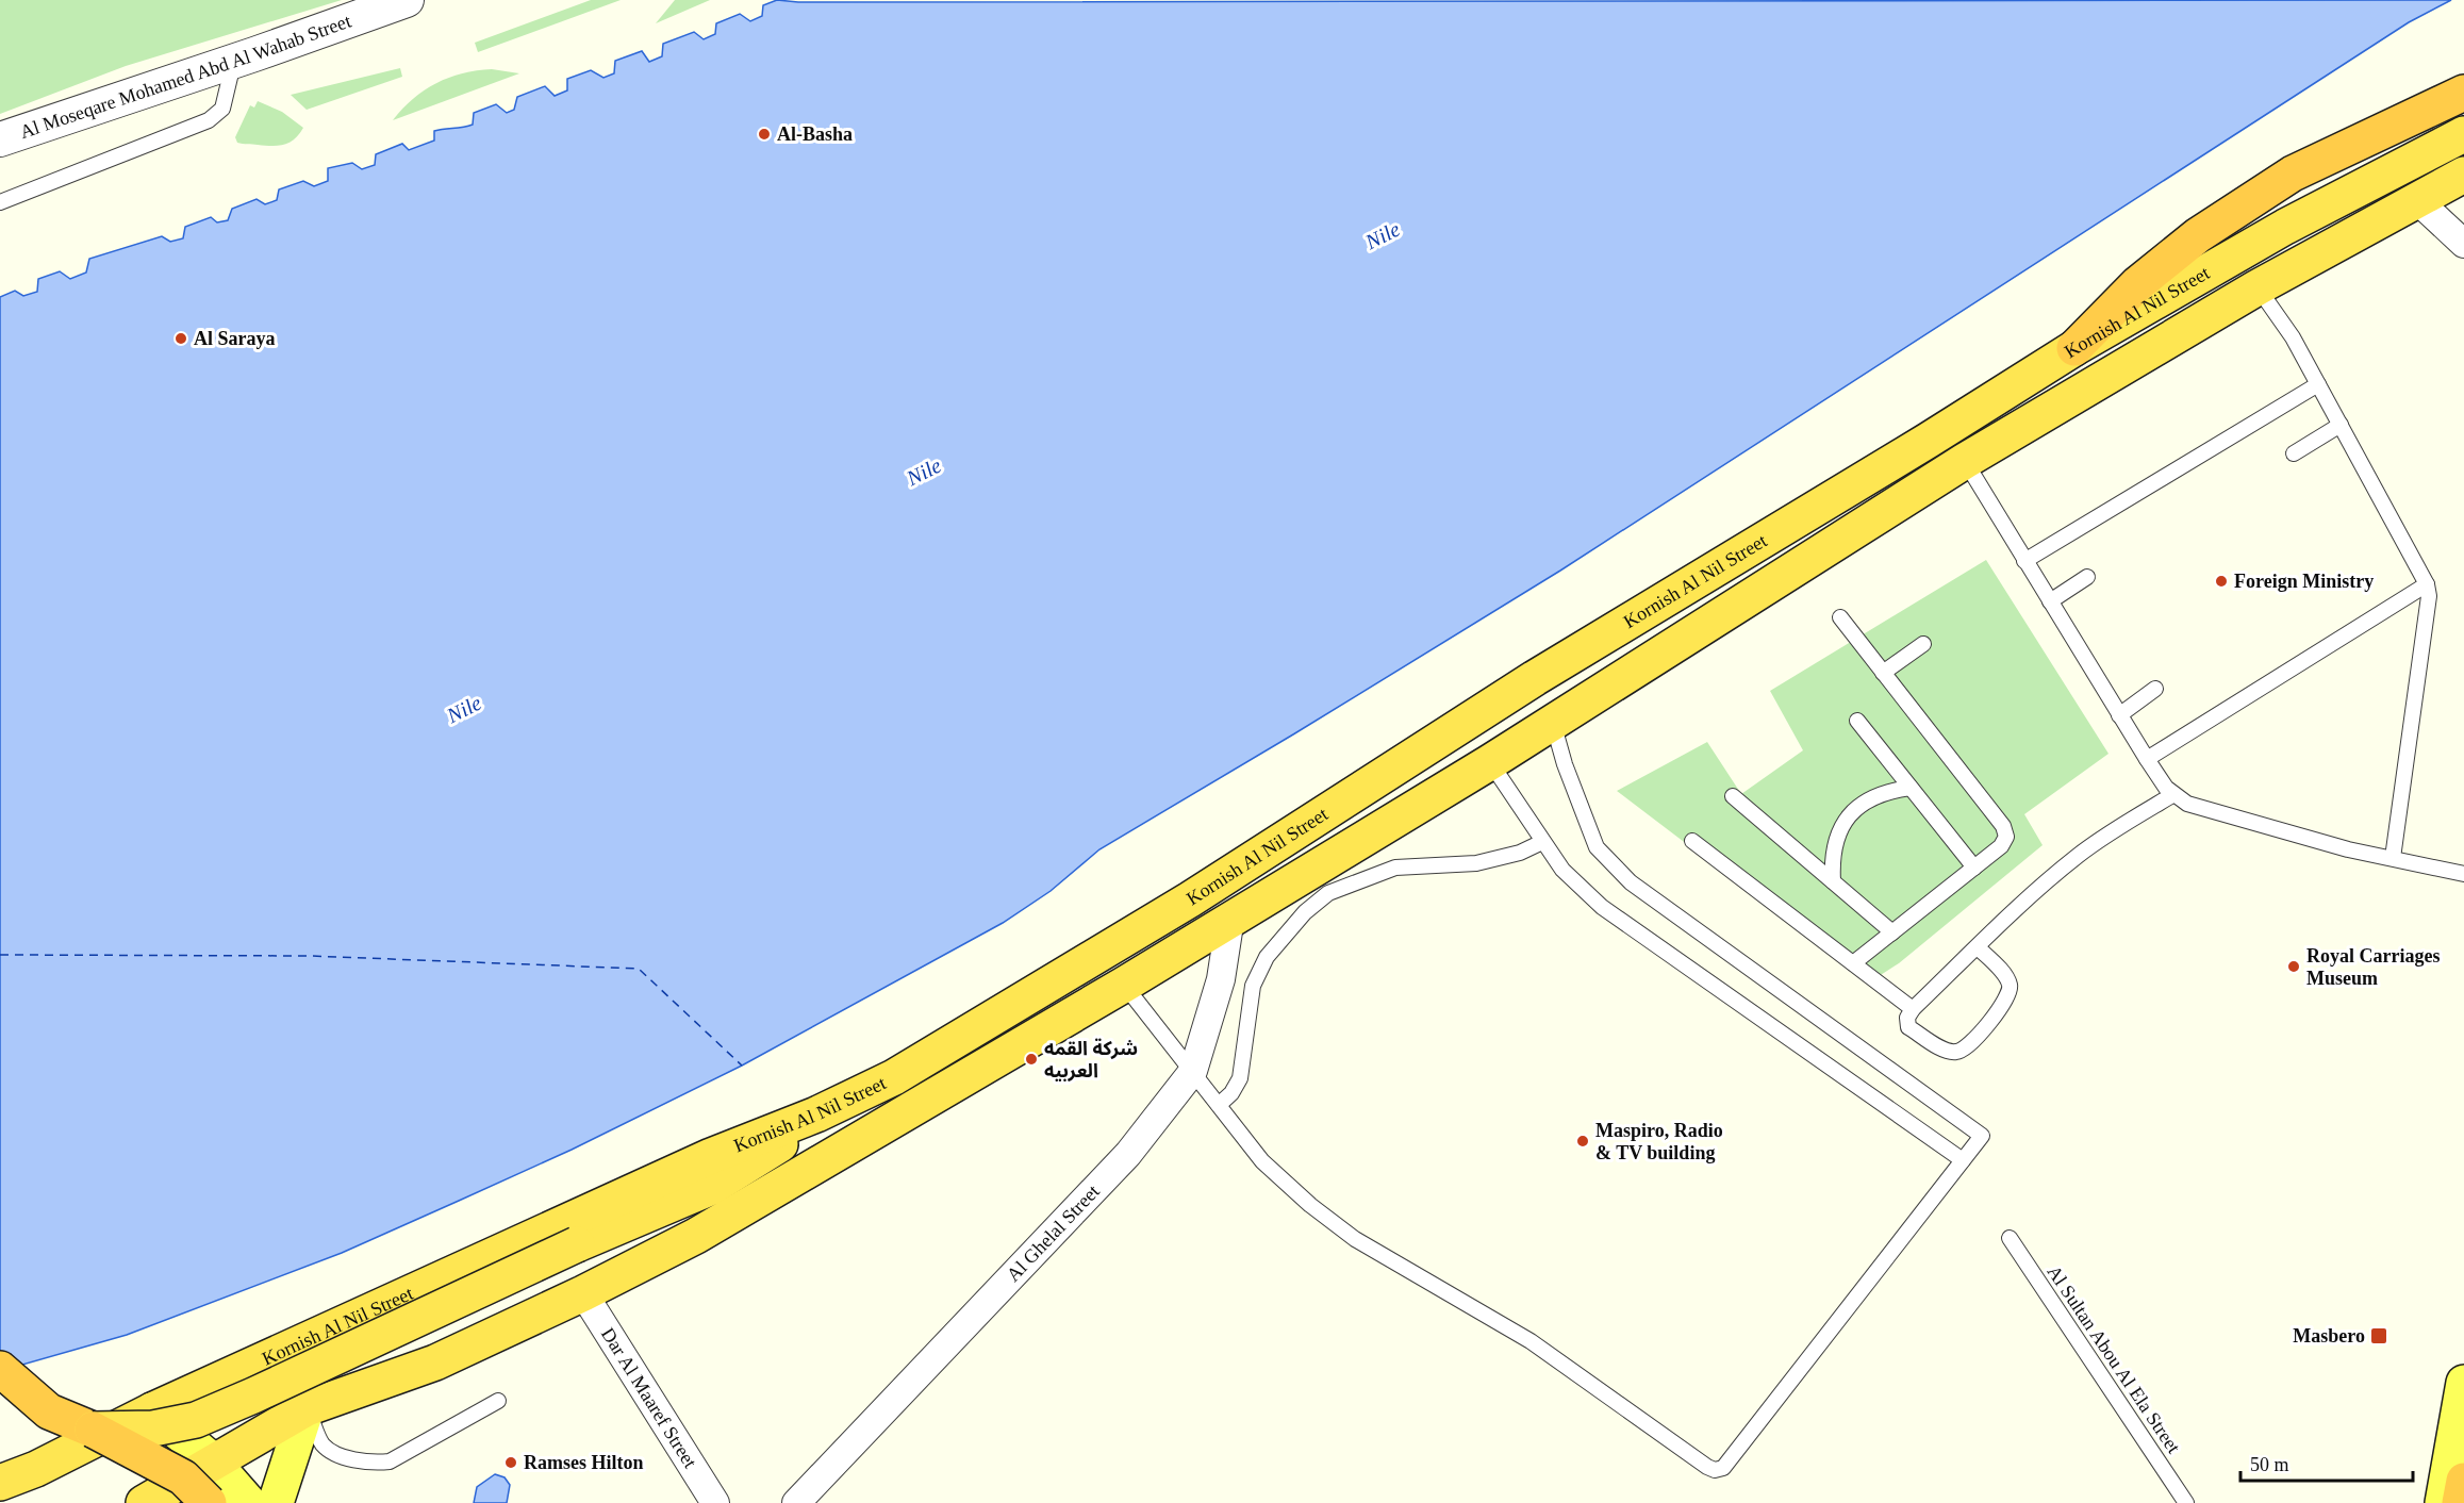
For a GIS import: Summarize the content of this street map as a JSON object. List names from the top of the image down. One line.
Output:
{"streets":{"highway":["Kornish Al Nil Street"],"street":["Al Moseqare Mohamed Abd Al Wahab Street","Al Ghelal Street","Dar Al Maaref Street"],"lane":["Al Sultan Abou Al Ela Street"]},"crossings":[["Kornish Al Nil Street","Al Ghelal Street"],["Kornish Al Nil Street","Dar Al Maaref Street"]],"water":["Nile"],"places":{"other":["Al-Basha","Al Saraya","Foreign Ministry","Royal Carriages Museum","شركة القمه العربيه","Maspiro, Radio & TV building","Ramses Hilton"],"transit":["Masbero"]},"scale_bar":"50 m"}
